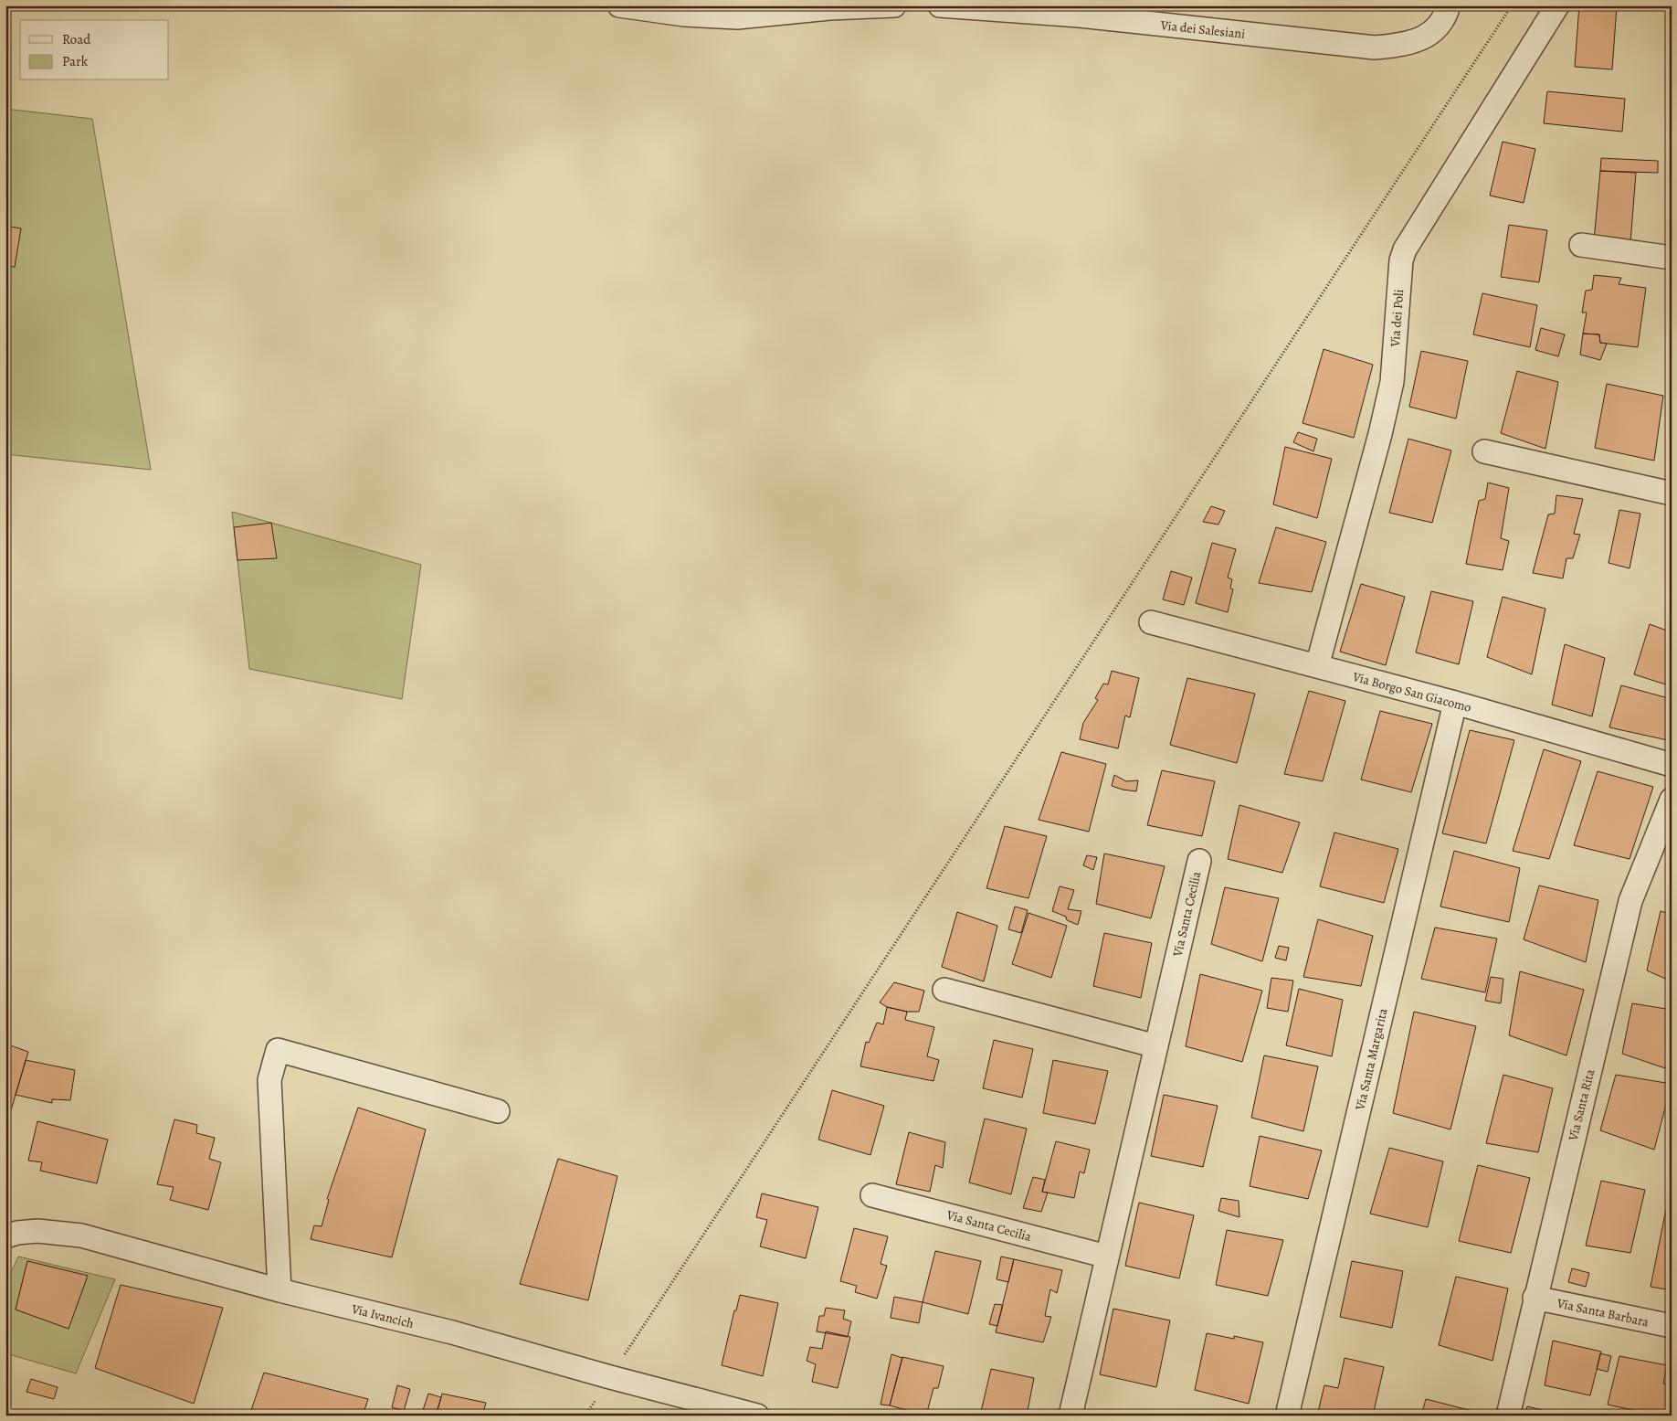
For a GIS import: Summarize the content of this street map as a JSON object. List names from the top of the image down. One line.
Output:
{"streets":{"street":["Via dei Salesiani","Via dei Poli","Via Borgo San Giacomo","Via Santa Cecilia","Via Santa Margarita","Via Santa Rita","Via Santa Barbara","Via Ivancich"]},"crossings":[["Via dei Poli","Via Borgo San Giacomo"],["Via Borgo San Giacomo","Via Santa Margarita"],["Via Santa Rita","Via Santa Barbara"]],"legend":["Road","Park"]}
